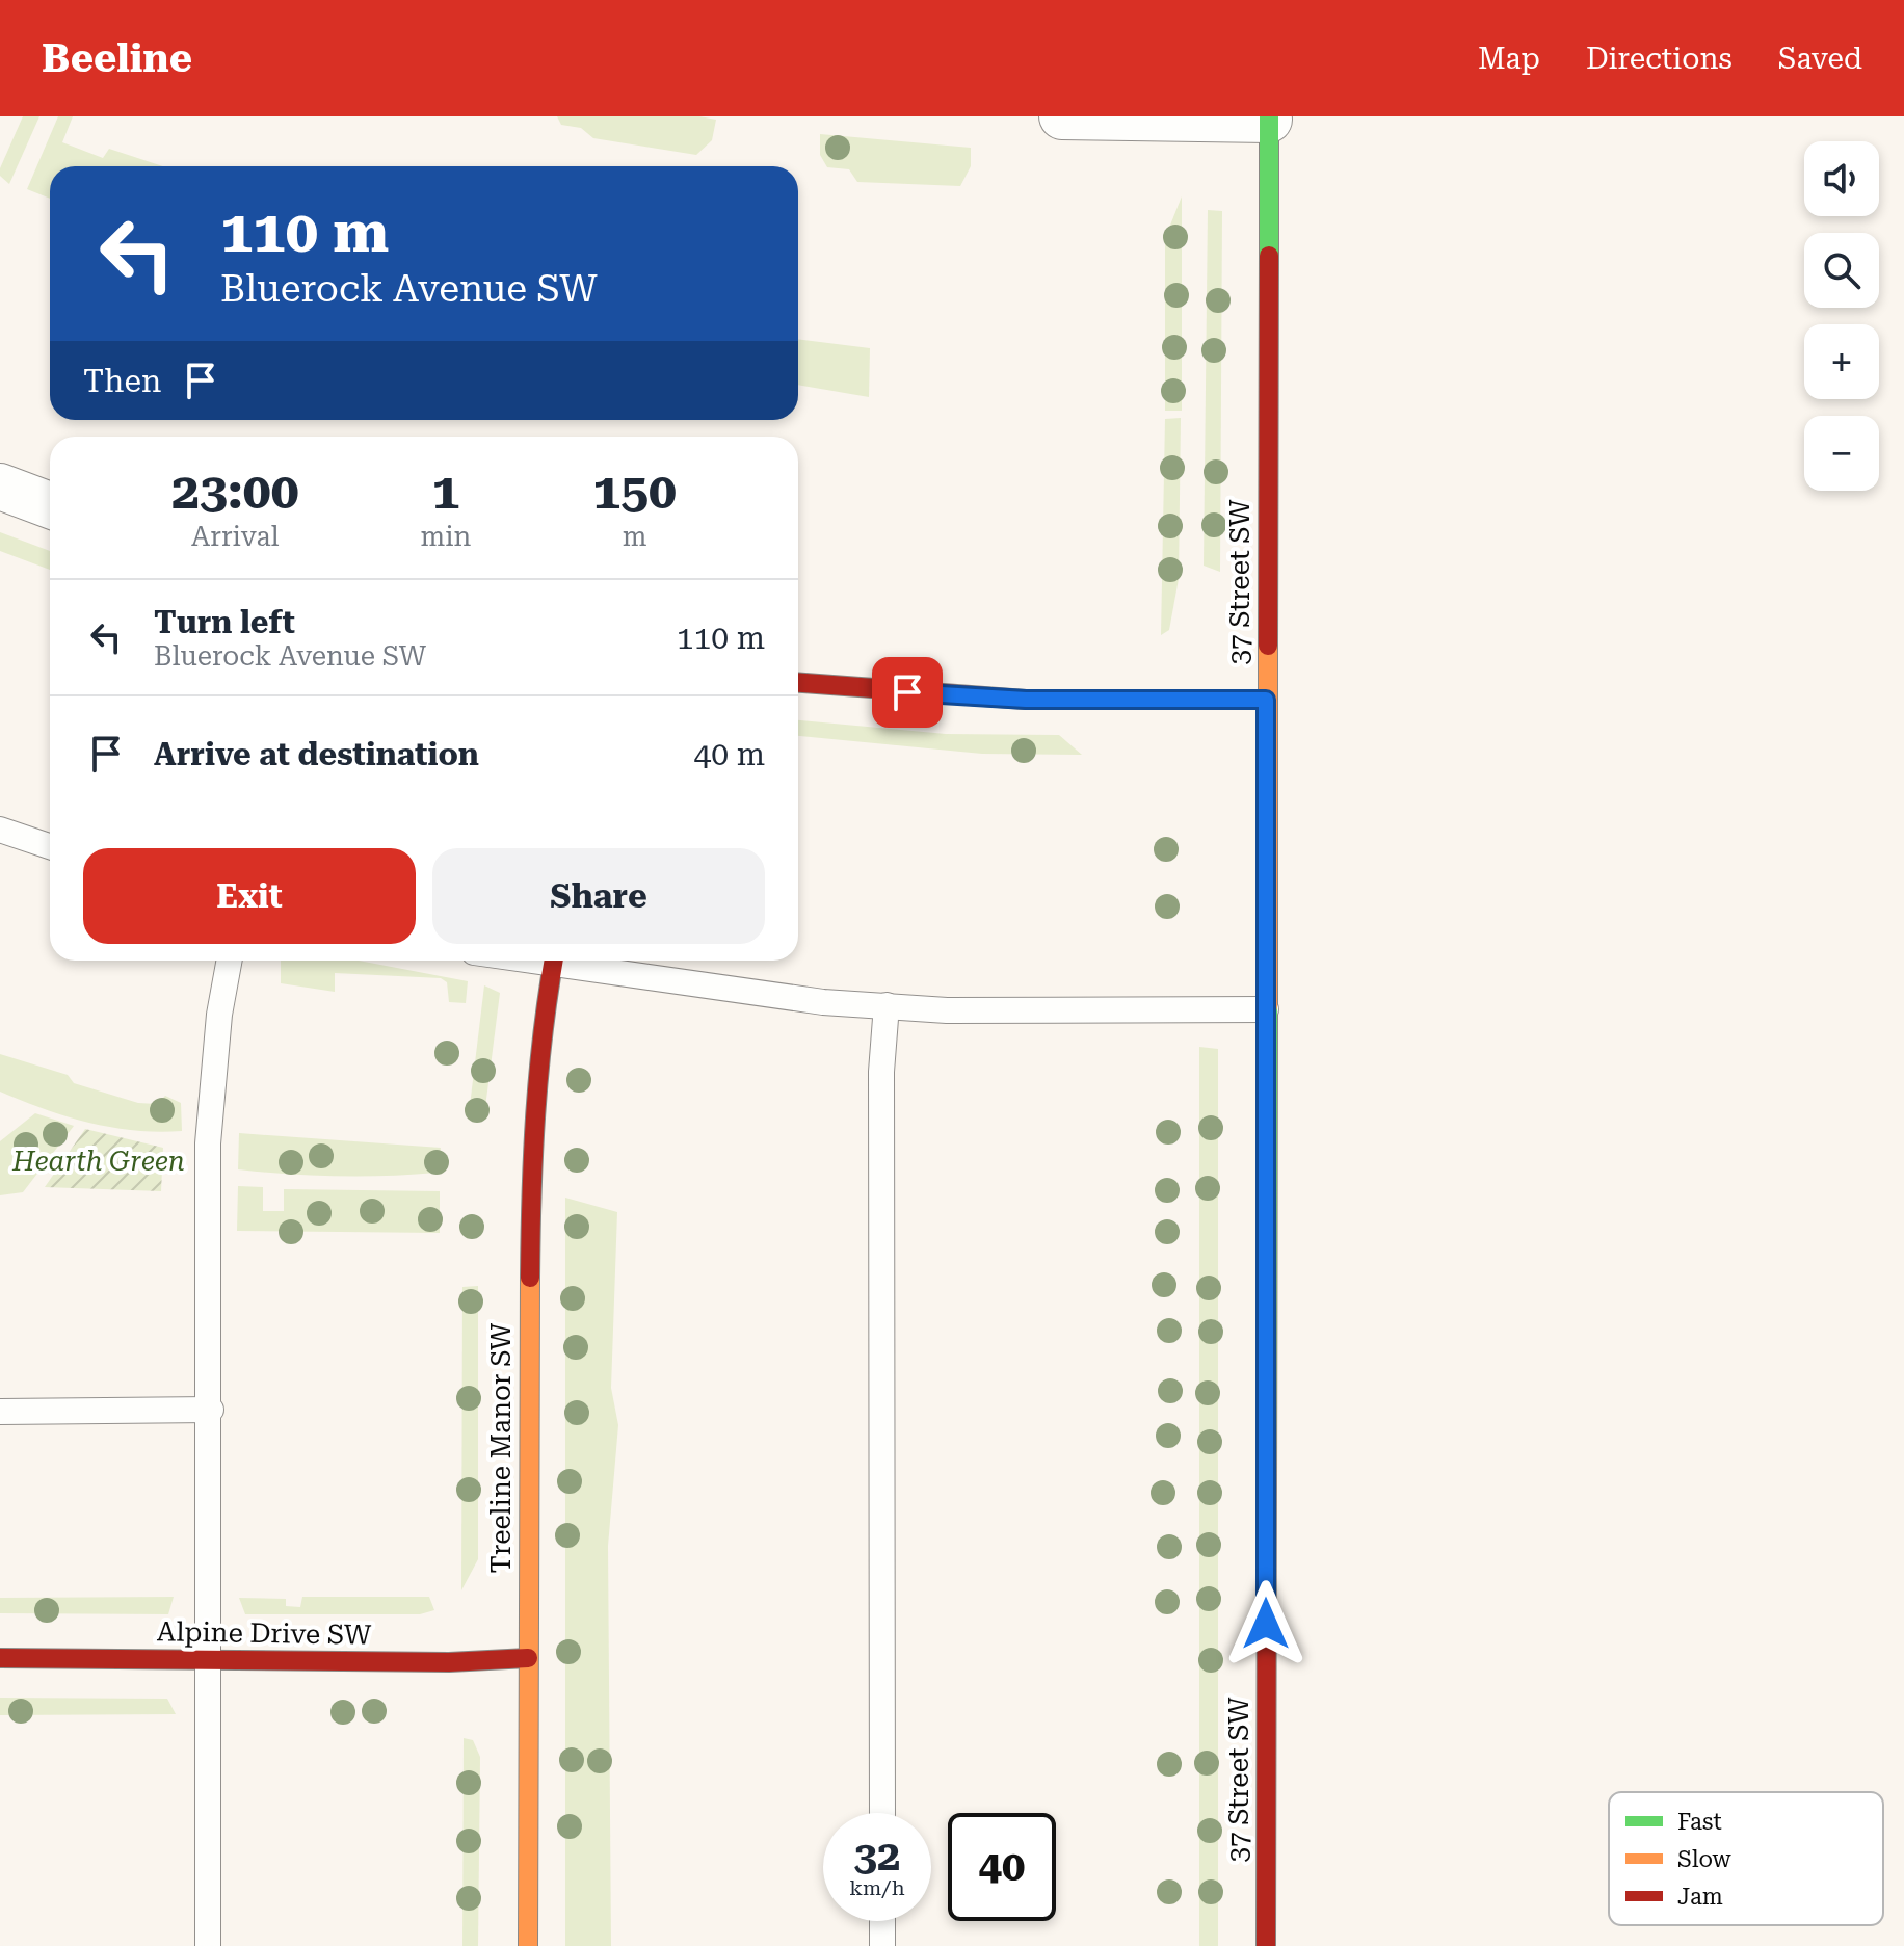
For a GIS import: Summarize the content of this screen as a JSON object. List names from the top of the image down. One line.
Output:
{"streets":{"street":["37 Street SW","Treeline Manor SW","Alpine Drive SW"]},"crossings":[["Treeline Manor SW","Alpine Drive SW"]],"parks":["Hearth Green"],"legend":["Fast","Slow","Jam"],"page":{"header":"Beeline","nav":["Map","Directions","Saved"],"map_buttons":["+","−"],"turn":["110 m","Bluerock Avenue SW"],"then":"Then","eta":["23:00","Arrival","1","min","150","m"],"list":[{"name":"Turn left","note":"Bluerock Avenue SW","value":"110 m"},{"name":"Arrive at destination","value":"40 m"}],"buttons":["Exit","Share"],"speed":"32 km/h","limit":"40"}}
